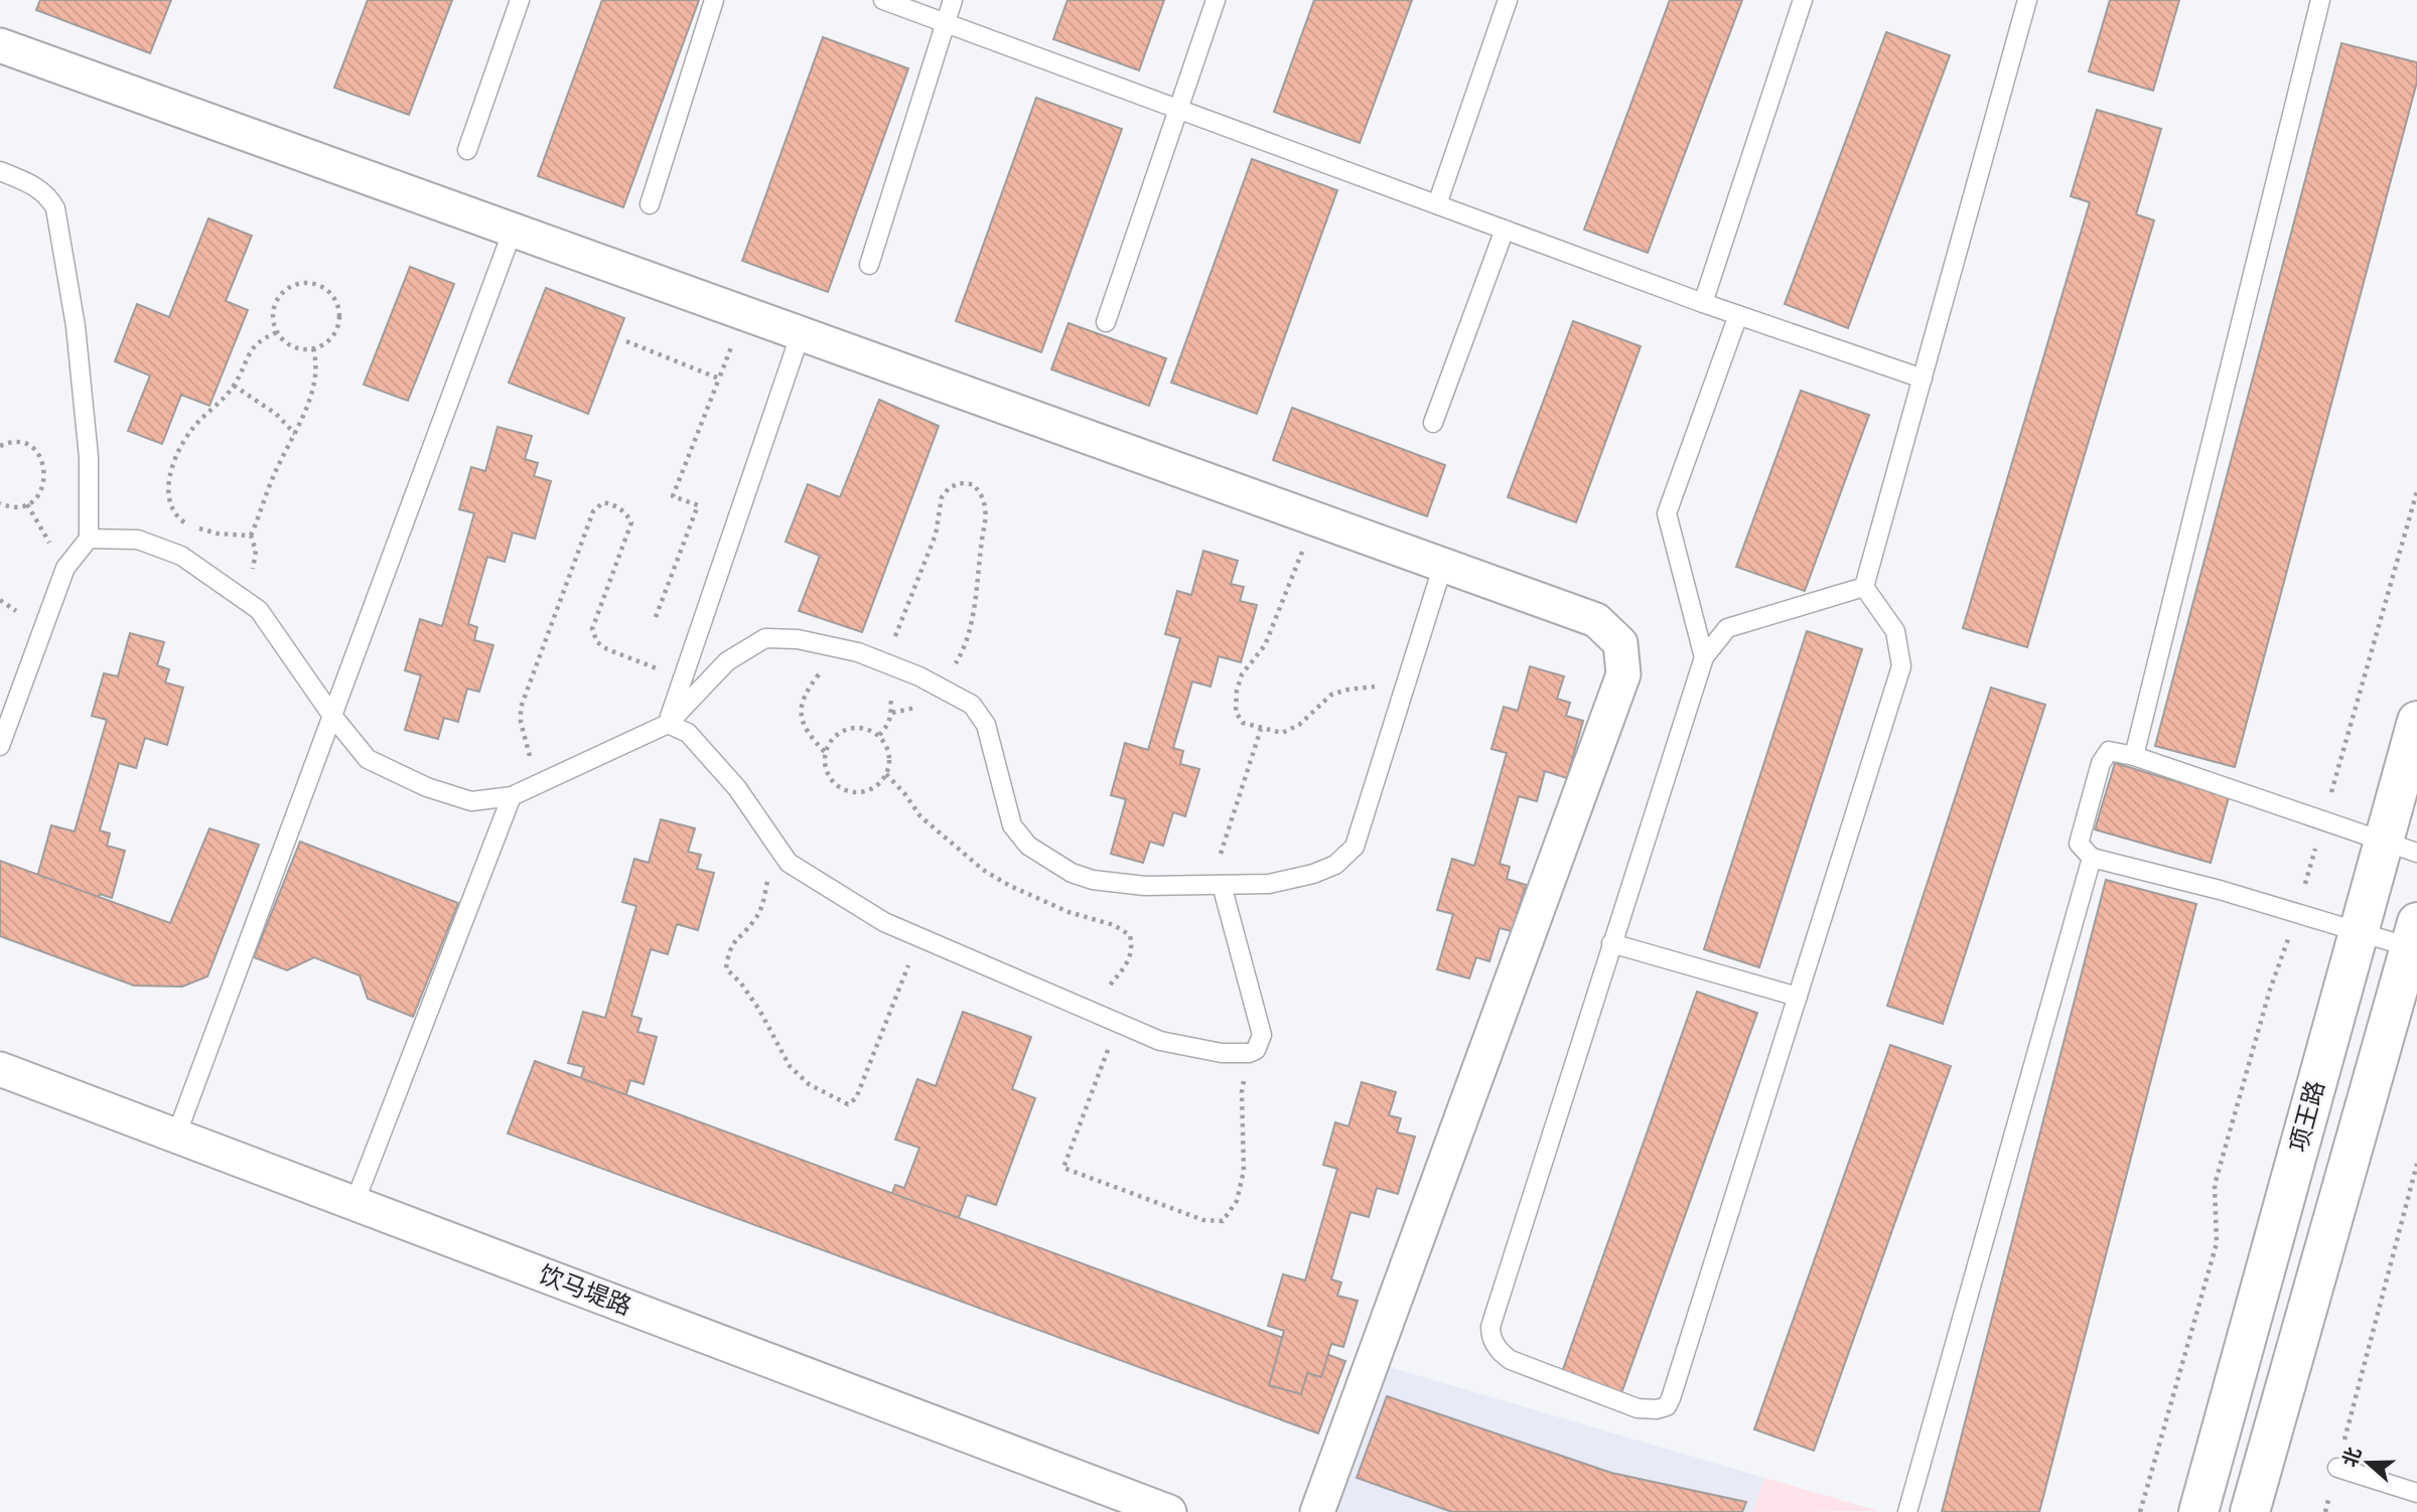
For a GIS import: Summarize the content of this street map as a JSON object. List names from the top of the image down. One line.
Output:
{"streets":{"main road":["项王路"],"street":["饮马堤路"]},"north":"left"}
